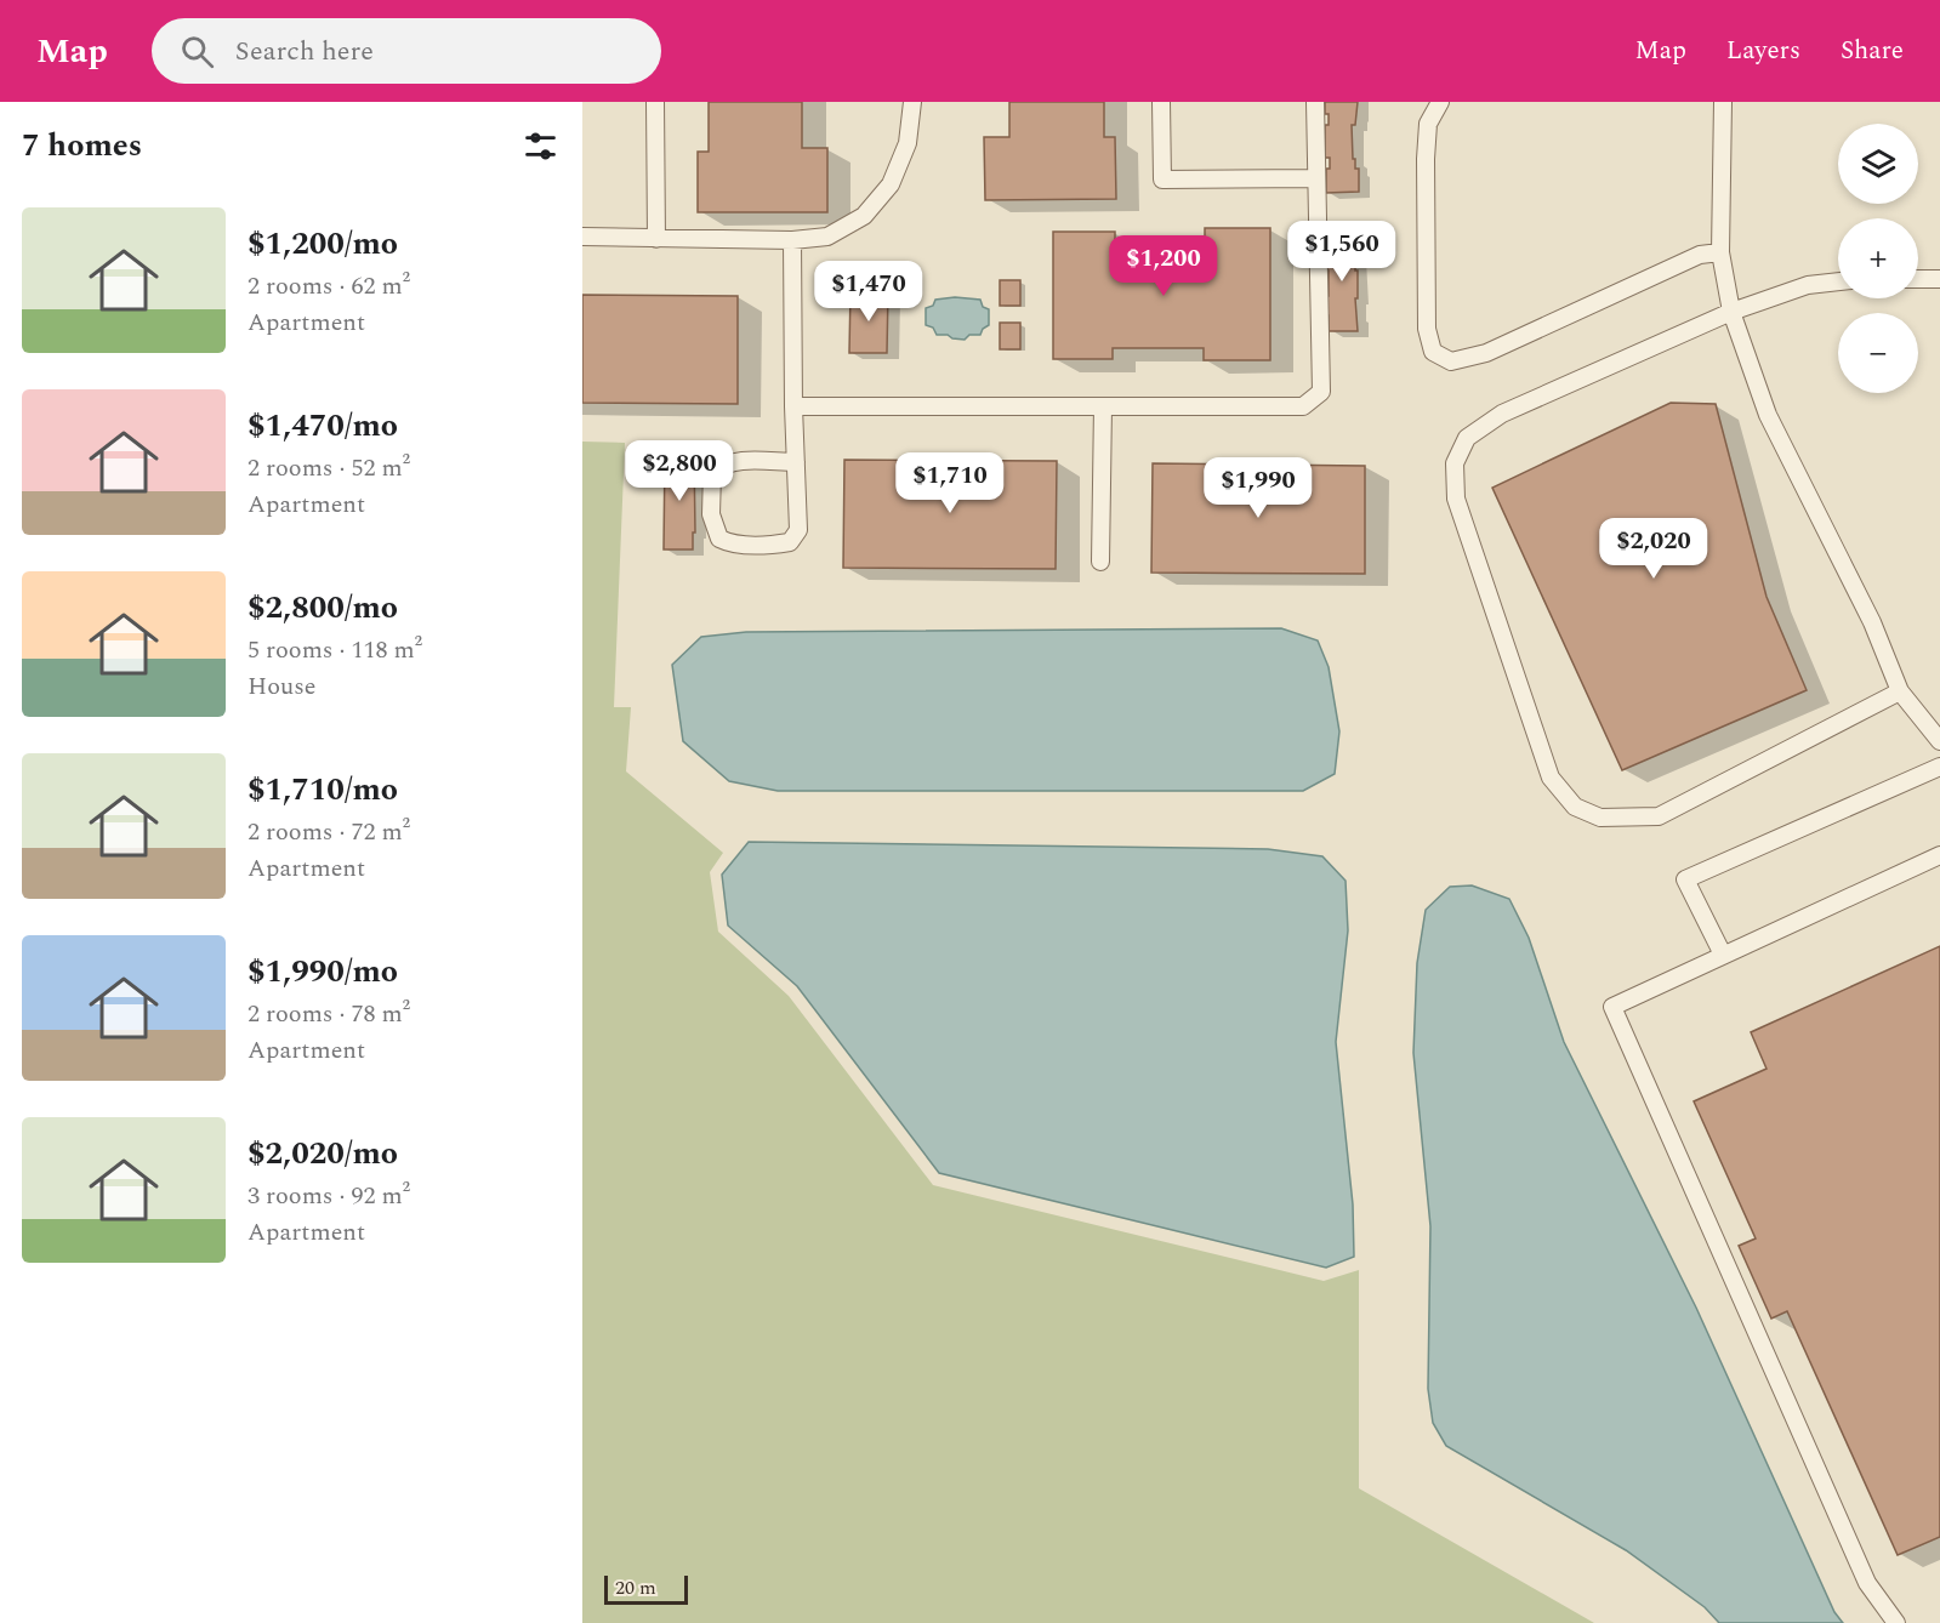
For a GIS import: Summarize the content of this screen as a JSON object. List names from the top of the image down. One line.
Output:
{"scale_bar":"20 m","page":{"header":"Map","search":"Search here","nav":["Map","Layers","Share"],"heading":"7 homes","map_buttons":["+","−"],"list":[{"name":"$1,200/mo","note":"2 rooms · 62 m² · Apartment"},{"name":"$1,470/mo","note":"2 rooms · 52 m² · Apartment"},{"name":"$2,800/mo","note":"5 rooms · 118 m² · House"},{"name":"$1,710/mo","note":"2 rooms · 72 m² · Apartment"},{"name":"$1,990/mo","note":"2 rooms · 78 m² · Apartment"},{"name":"$2,020/mo","note":"3 rooms · 92 m² · Apartment"}],"price":["$1,560","$1,200","$1,470","$2,800","$1,710","$1,990","$2,020"],"scale":"20 m"}}
